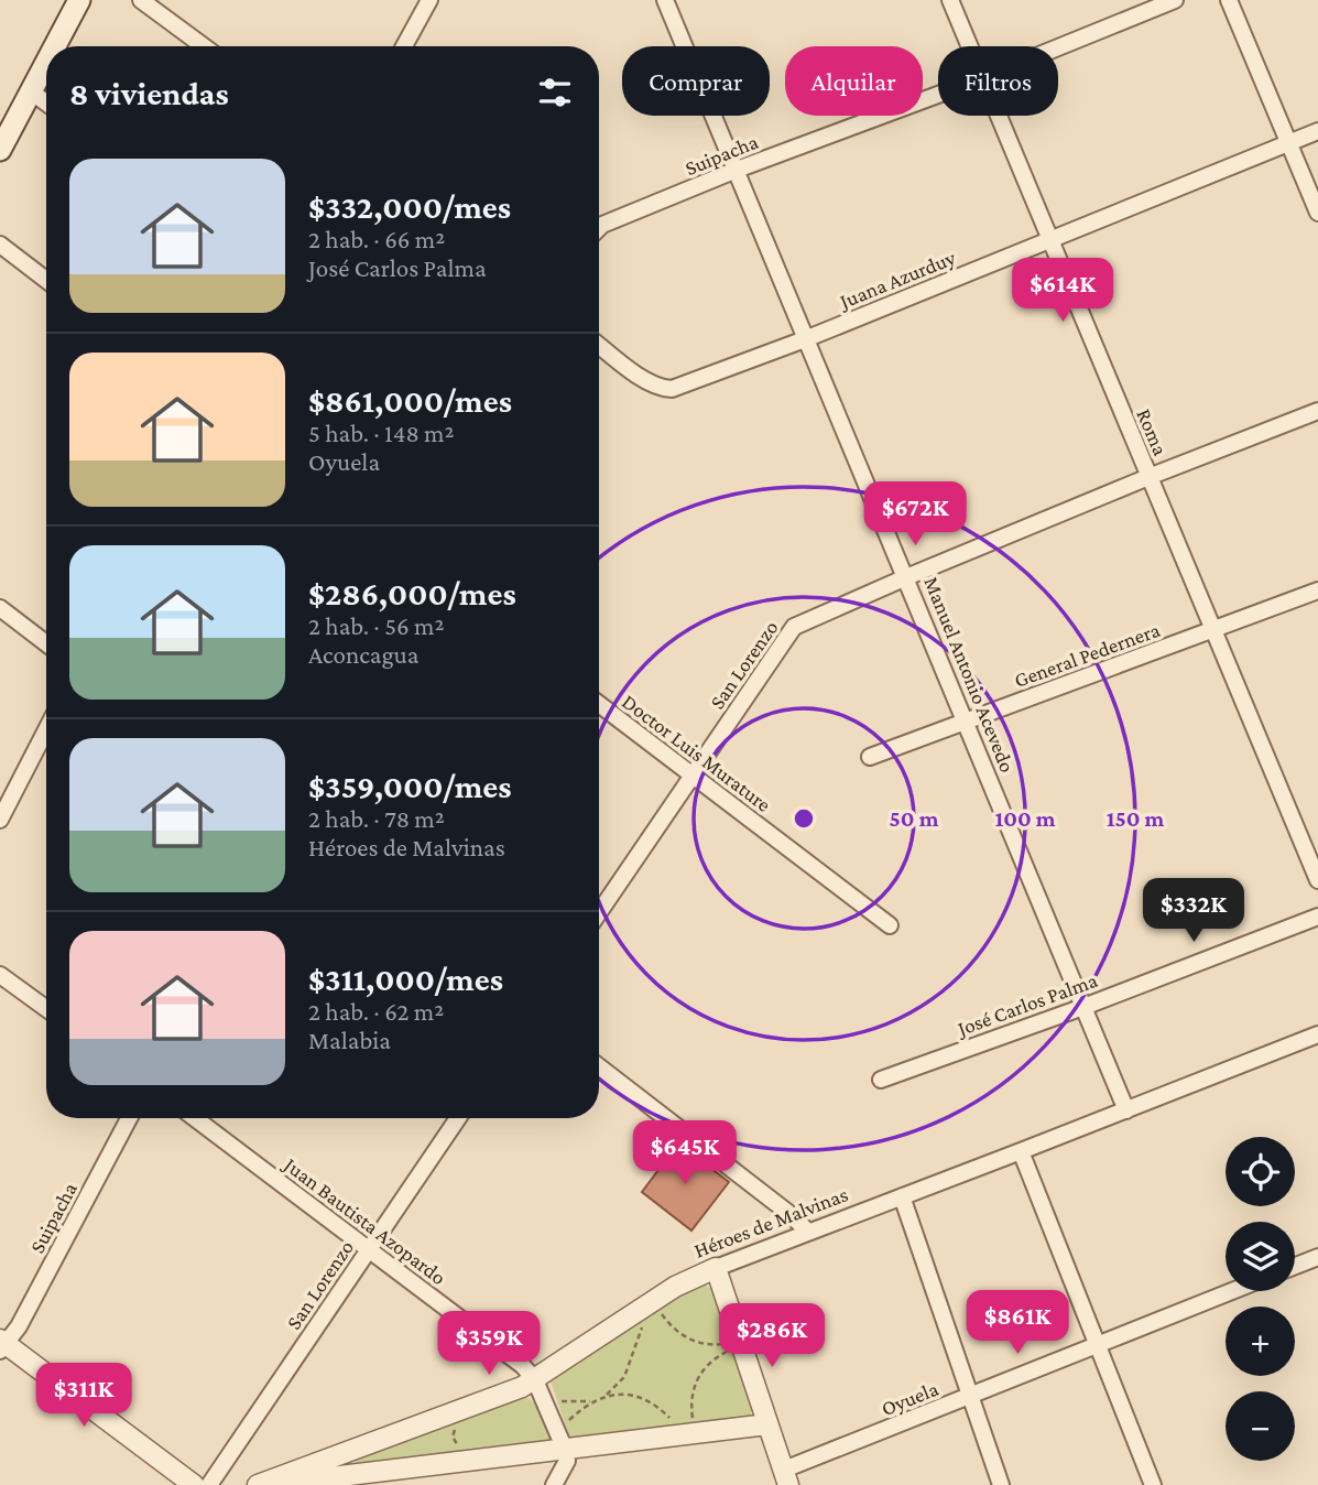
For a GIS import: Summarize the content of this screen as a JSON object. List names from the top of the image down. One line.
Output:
{"streets":{"street":["Suipacha","Juana Azurduy","Roma","General Pedernera","San Lorenzo","Manuel Antonio Acevedo","Doctor Luis Murature","José Carlos Palma","Juan Bautista Azopardo","Héroes de Malvinas","Oyuela"]},"crossings":[["Suipacha","Manuel Antonio Acevedo"],["Juana Azurduy","Roma"],["Juana Azurduy","Manuel Antonio Acevedo"],["Roma","General Pedernera"],["Roma","San Lorenzo"],["General Pedernera","Manuel Antonio Acevedo"],["San Lorenzo","Manuel Antonio Acevedo"],["San Lorenzo","Doctor Luis Murature"],["San Lorenzo","Juan Bautista Azopardo"],["Manuel Antonio Acevedo","José Carlos Palma"],["Manuel Antonio Acevedo","Héroes de Malvinas"],["Juan Bautista Azopardo","Héroes de Malvinas"]],"page":{"chip":["Comprar","Alquilar","Filtros"],"heading":"8 viviendas","list":[{"name":"$332,000/mes","note":"2 hab. · 66 m² · José Carlos Palma"},{"name":"$861,000/mes","note":"5 hab. · 148 m² · Oyuela"},{"name":"$286,000/mes","note":"2 hab. · 56 m² · Aconcagua"},{"name":"$359,000/mes","note":"2 hab. · 78 m² · Héroes de Malvinas"},{"name":"$311,000/mes","note":"2 hab. · 62 m² · Malabia"}],"price":["$614K","$672K","$332K","$645K","$861K","$286K","$359K","$311K"],"map_buttons":["+","−"]},"rings":["50 m","100 m","150 m"]}
